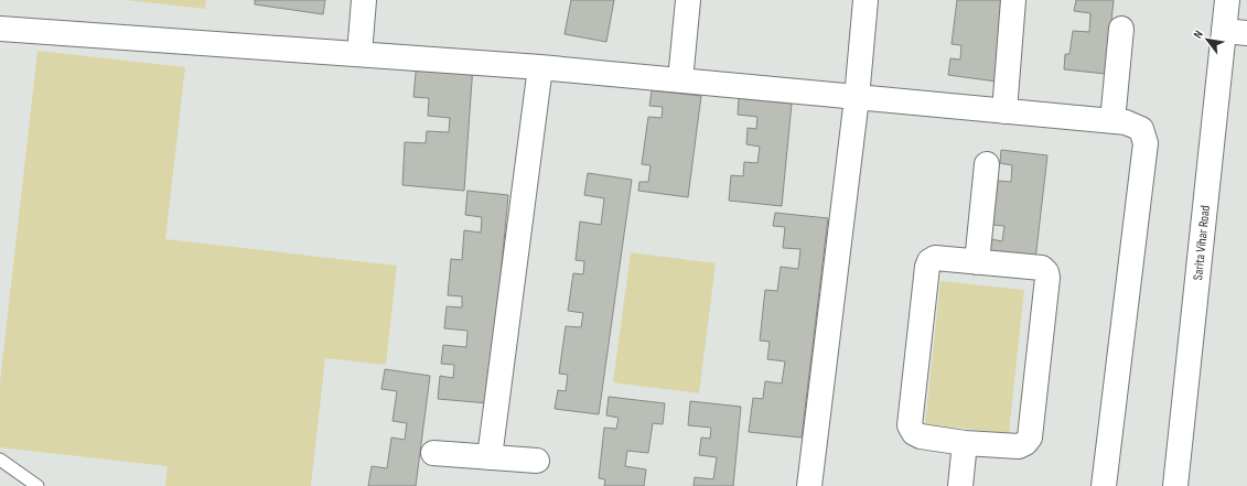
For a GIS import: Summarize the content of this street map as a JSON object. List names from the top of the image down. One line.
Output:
{"streets":{"street":["Sarita Vihar Road"]},"north":"top left"}
